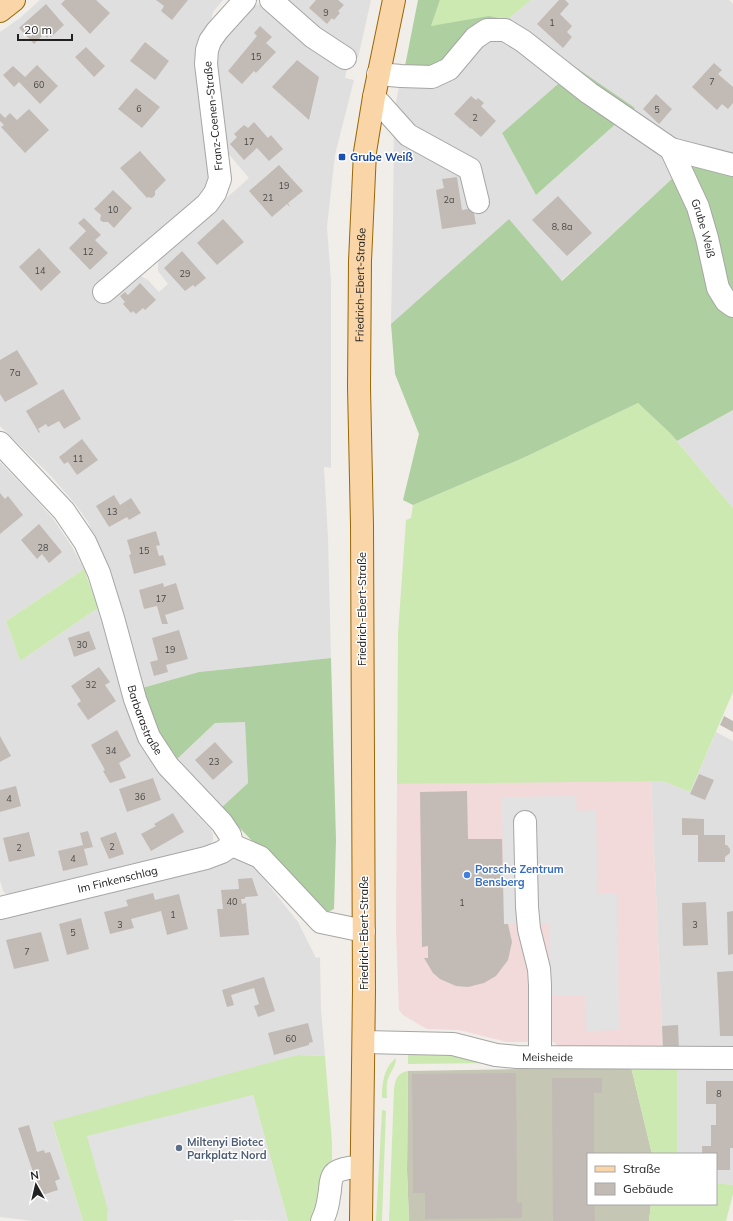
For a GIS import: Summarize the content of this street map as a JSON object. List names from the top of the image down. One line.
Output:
{"streets":{"main road":["Friedrich-Ebert-Straße"],"street":["Franz-Coenen-Straße","Grube Weiß","Barbarastraße","Im Finkenschlag","Meisheide"]},"crossings":[["Friedrich-Ebert-Straße","Meisheide"],["Barbarastraße","Im Finkenschlag"]],"places":{"transit":["Grube Weiß"],"other":["Porsche Zentrum Bensberg","Miltenyi Biotec Parkplatz Nord"]},"house_numbers":["9","1","15","7","60","6","5","2","17","19","21","2a","10","8, 8a","12","14","29","7a","11","13","28","15","17","30","19","32","34","23","36","4","2","2","4","40","1","1","3","3","5","7","60","8"],"legend":["Straße","Gebäude"],"scale_bar":"20 m","north":"top"}
